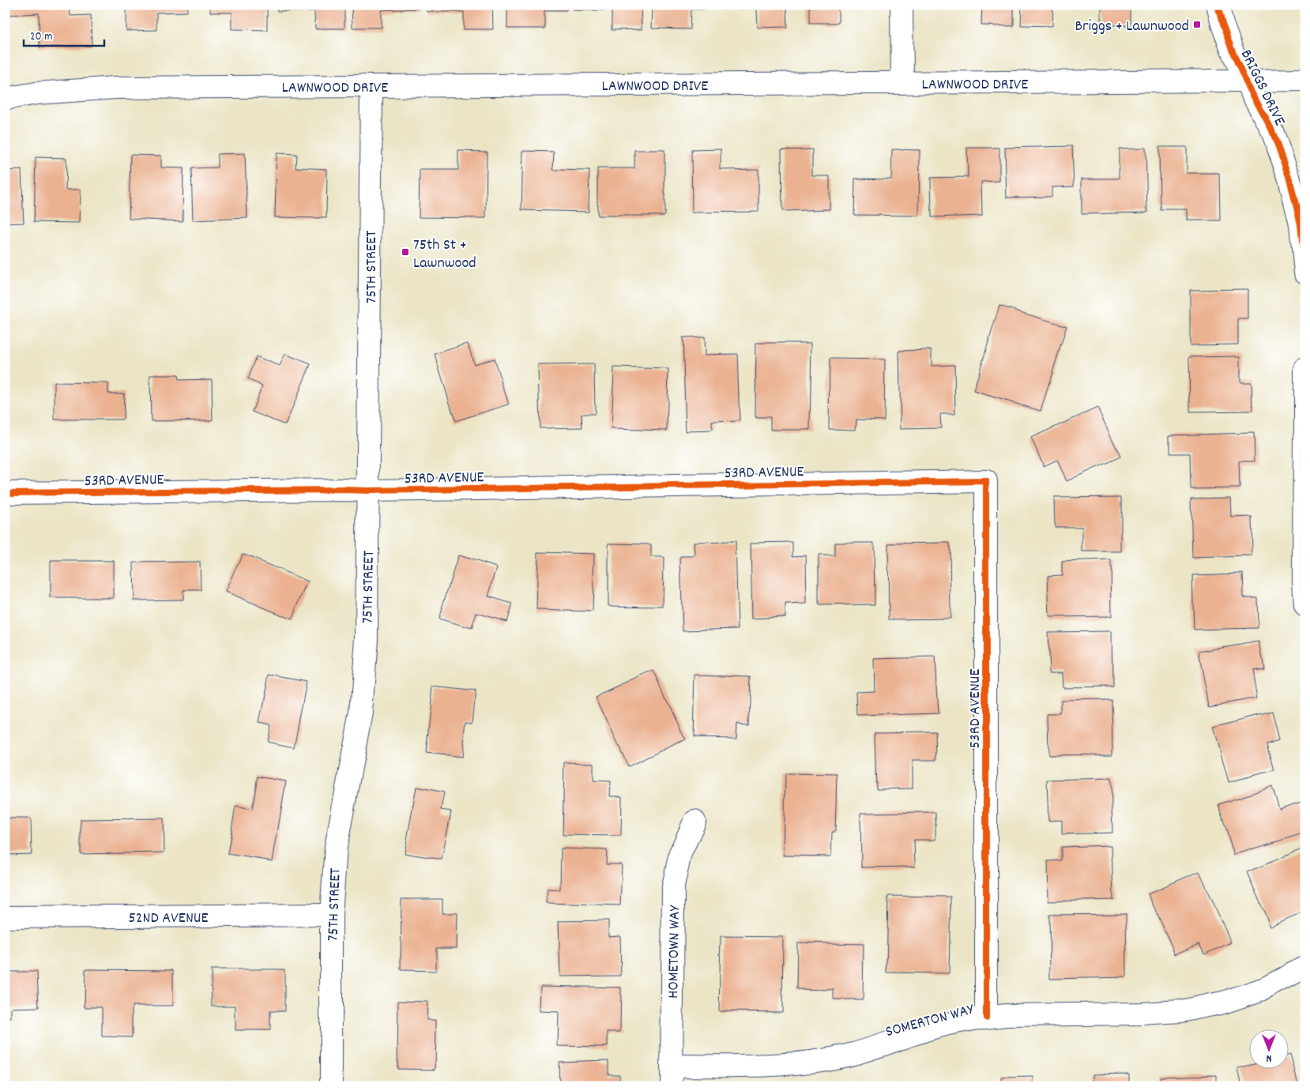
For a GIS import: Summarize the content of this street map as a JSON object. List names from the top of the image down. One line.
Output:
{"streets":{"street":["LAWNWOOD DRIVE","BRIGGS DRIVE","75TH STREET","53RD AVENUE","52ND AVENUE","HOMETOWN WAY","SOMERTON WAY"]},"crossings":[["LAWNWOOD DRIVE","BRIGGS DRIVE"],["LAWNWOOD DRIVE","75TH STREET"],["75TH STREET","53RD AVENUE"],["75TH STREET","52ND AVENUE"],["53RD AVENUE","SOMERTON WAY"],["HOMETOWN WAY","SOMERTON WAY"]],"places":{"transit":["Briggs + Lawnwood","75th St + Lawnwood"]},"scale_bar":"20 m","north":"bottom"}
